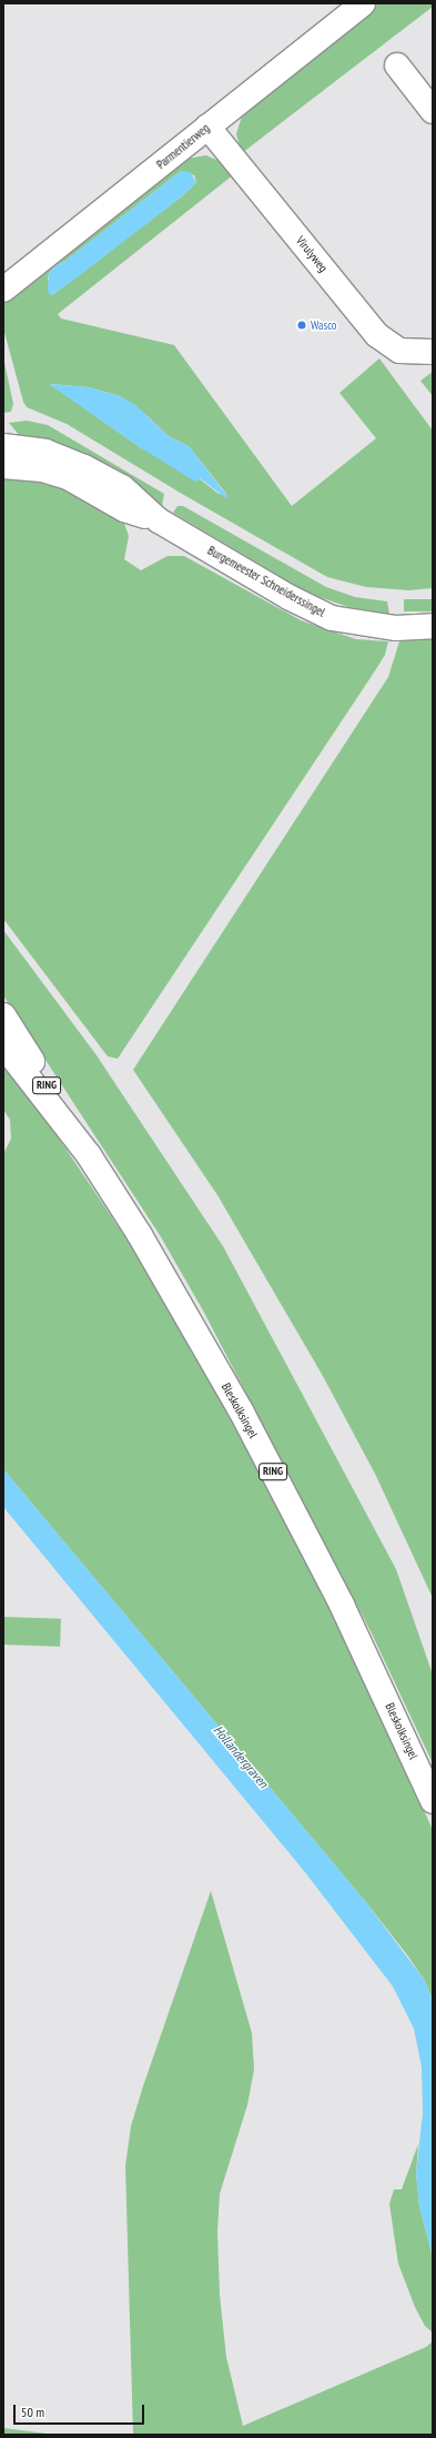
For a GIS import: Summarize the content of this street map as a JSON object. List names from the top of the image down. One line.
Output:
{"streets":{"street":["Parmentierweg","Virulyweg","Burgemeester Schneiderssingel","RING","Bleskolksingel"]},"crossings":[["Parmentierweg","Virulyweg"],["RING","Bleskolksingel"]],"water":["Hollandergraven"],"places":["Wasco"],"scale_bar":"50 m"}
